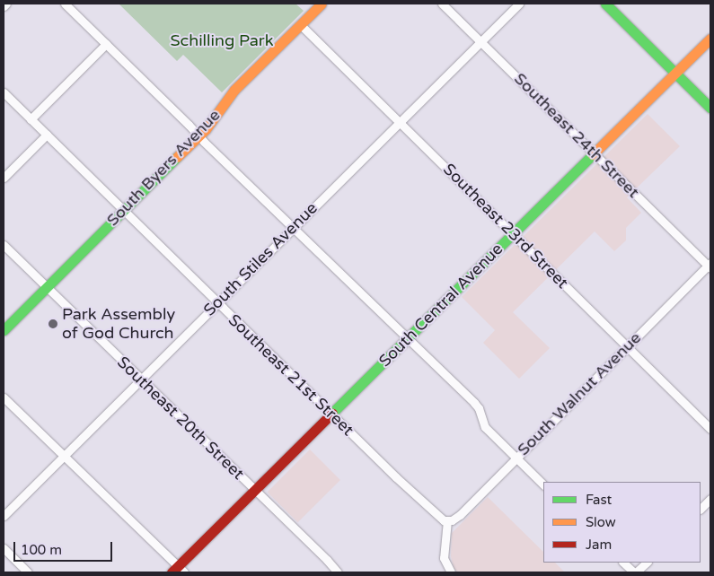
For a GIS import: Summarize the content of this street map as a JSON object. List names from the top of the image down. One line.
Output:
{"streets":{"main road":["South Byers Avenue","South Central Avenue"],"street":["Southeast 24th Street","Southeast 23rd Street","South Stiles Avenue","Southeast 21st Street","South Walnut Avenue","Southeast 20th Street"]},"crossings":[["Southeast 24th Street","South Stiles Avenue"],["Southeast 24th Street","South Central Avenue"],["Southeast 24th Street","South Walnut Avenue"],["South Byers Avenue","Southeast 23rd Street"],["South Byers Avenue","Southeast 21st Street"],["South Byers Avenue","Southeast 20th Street"],["Southeast 23rd Street","South Stiles Avenue"],["Southeast 23rd Street","South Central Avenue"],["Southeast 23rd Street","South Walnut Avenue"],["South Stiles Avenue","Southeast 21st Street"],["South Stiles Avenue","Southeast 20th Street"],["South Central Avenue","Southeast 21st Street"],["South Central Avenue","Southeast 20th Street"],["Southeast 21st Street","South Walnut Avenue"]],"parks":["Schilling Park"],"places":["Park Assembly of God Church"],"legend":["Fast","Slow","Jam"],"scale_bar":"100 m"}
